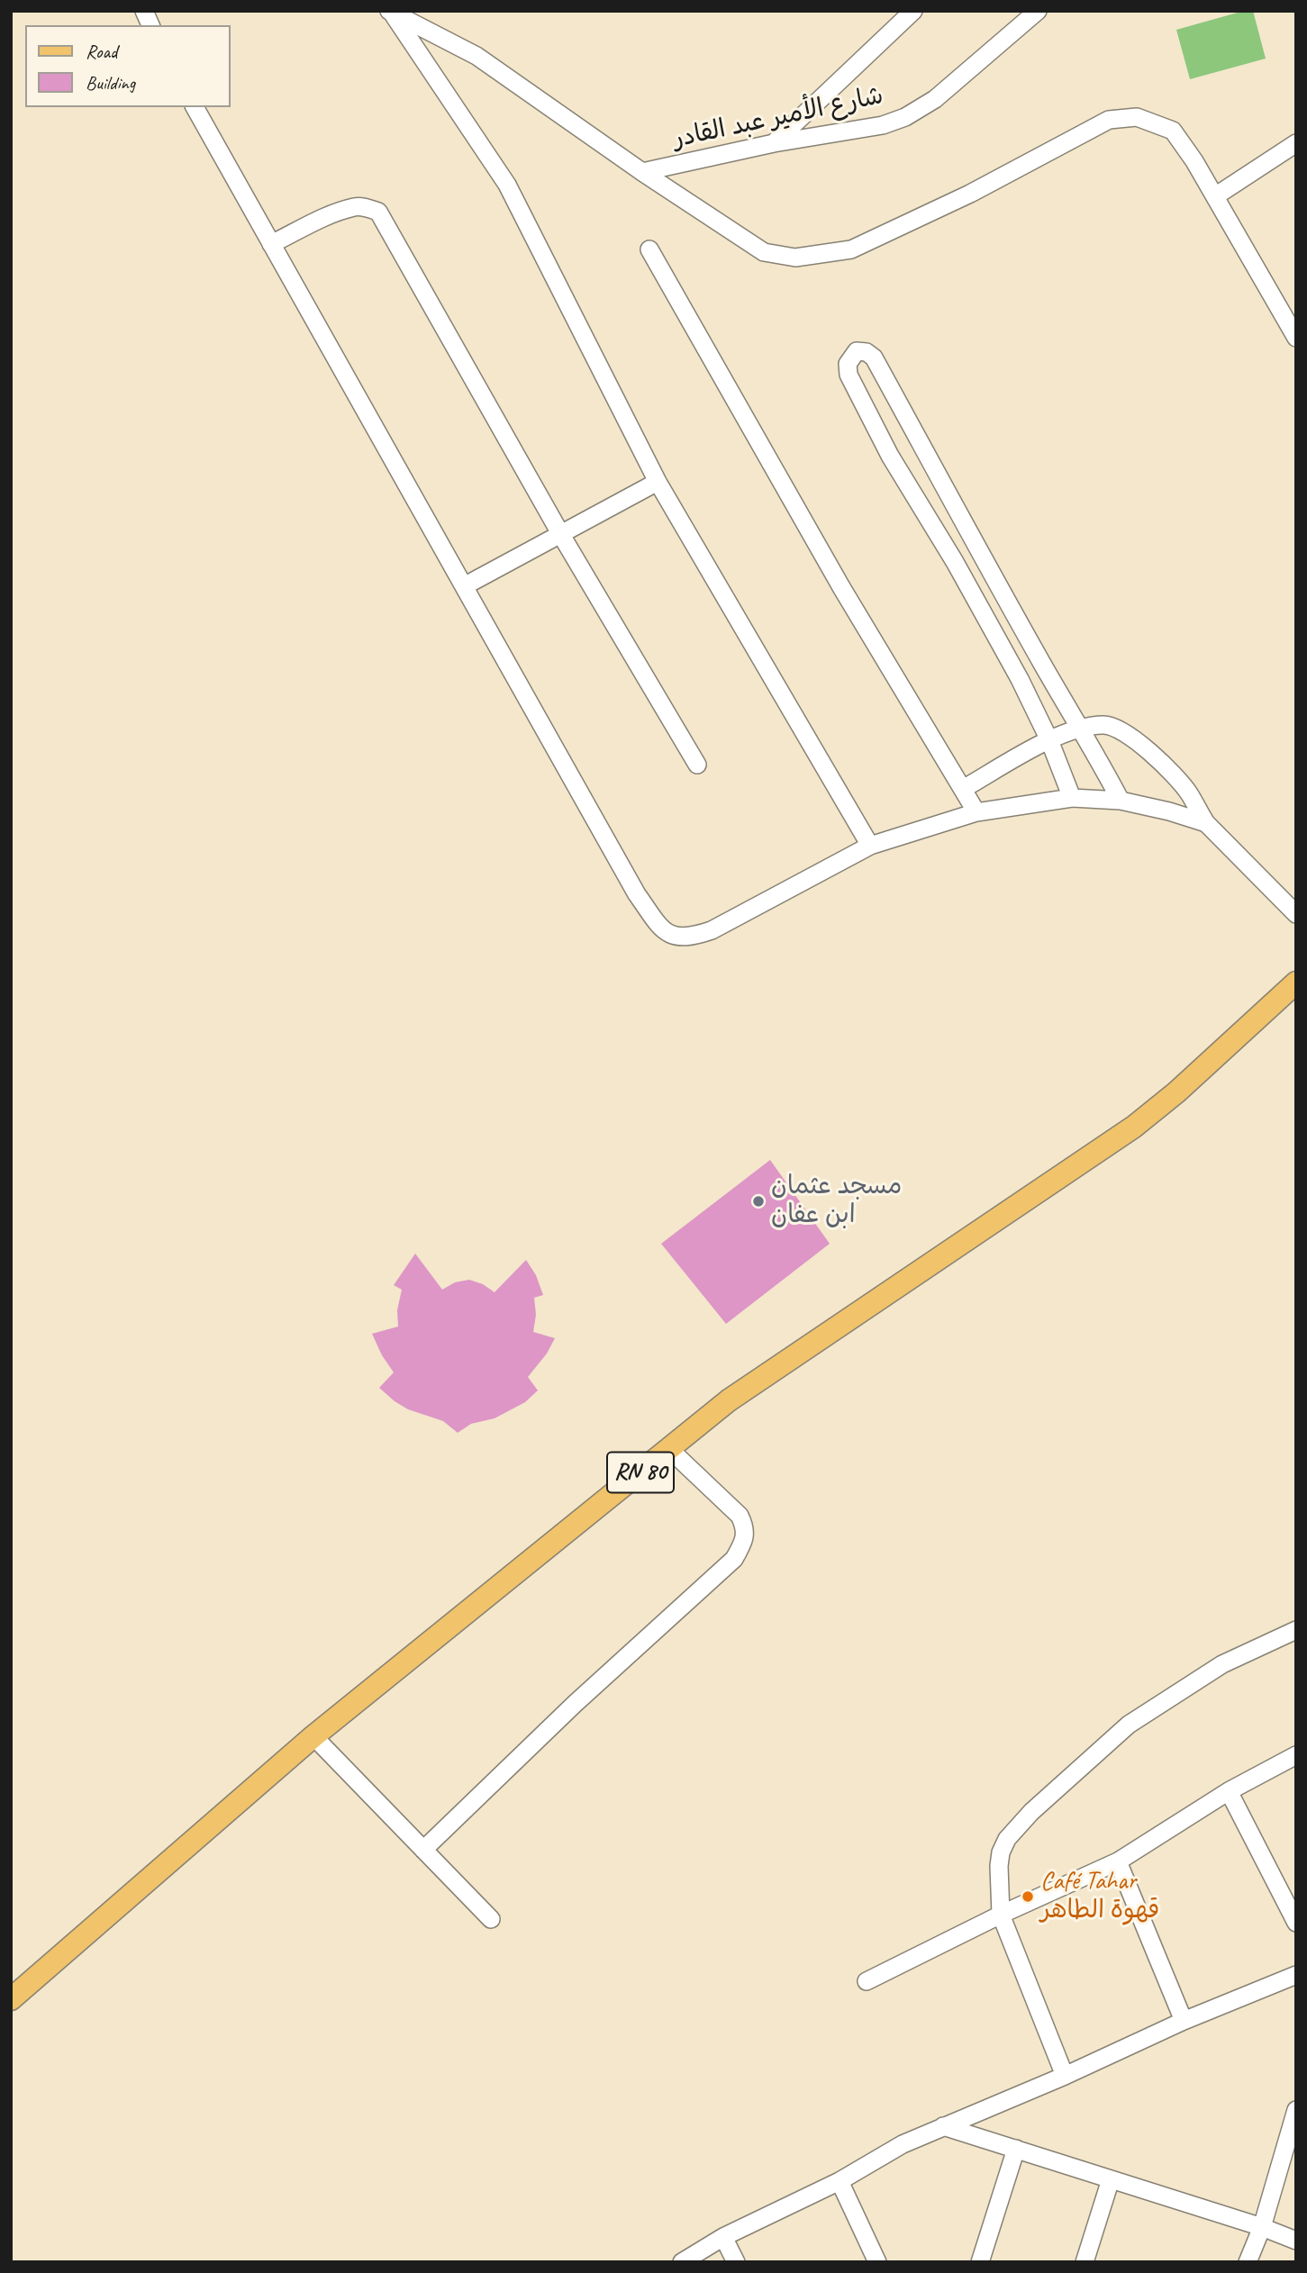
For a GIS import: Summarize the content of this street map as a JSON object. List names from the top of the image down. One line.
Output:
{"streets":{"main road":["RN 80"],"street":["شارع الأمير عبد القادر"]},"places":["مسجد عثمان ابن عفان","Café Tahar قهوة الطاهر"],"legend":["Road","Building"]}
